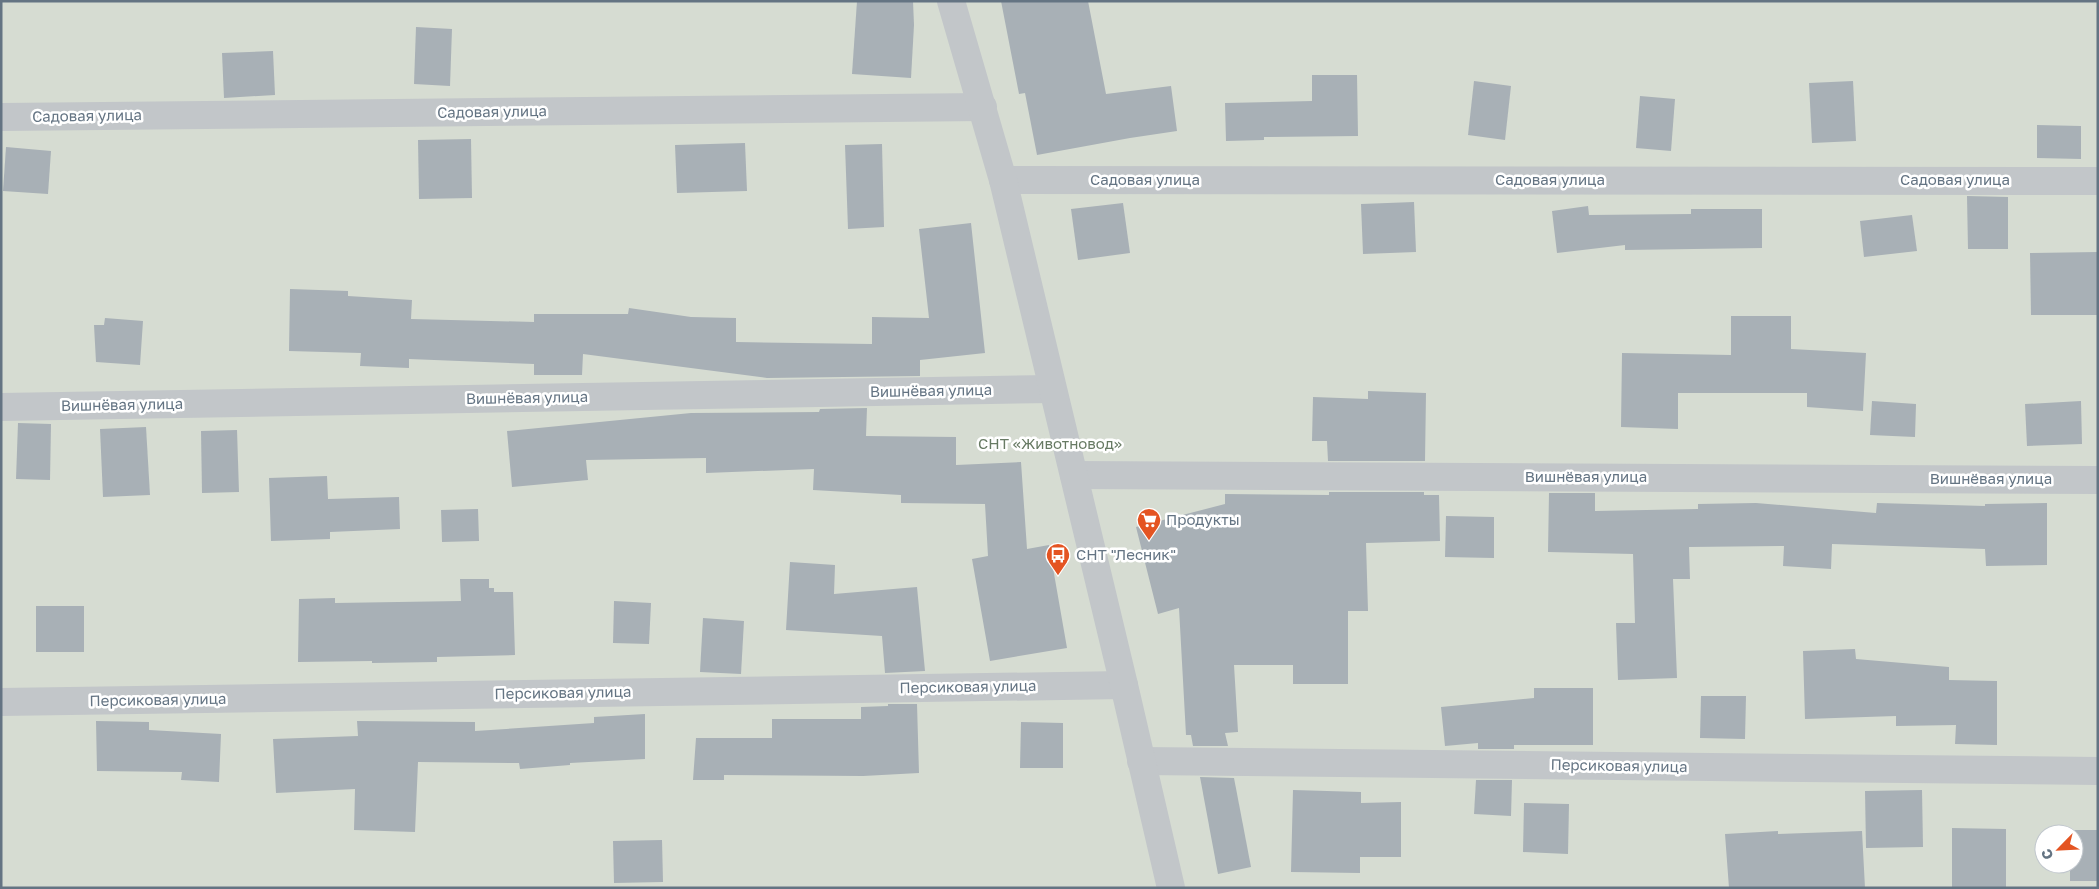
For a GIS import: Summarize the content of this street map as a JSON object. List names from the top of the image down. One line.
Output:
{"streets":{"street":["Садовая улица","Вишнёвая улица","Персиковая улица"]},"parks":["СНТ «Животновод»"],"places":{"supermarket":["Продукты"],"bus stop":["СНТ \"Лесник\""]},"north":"bottom left"}
